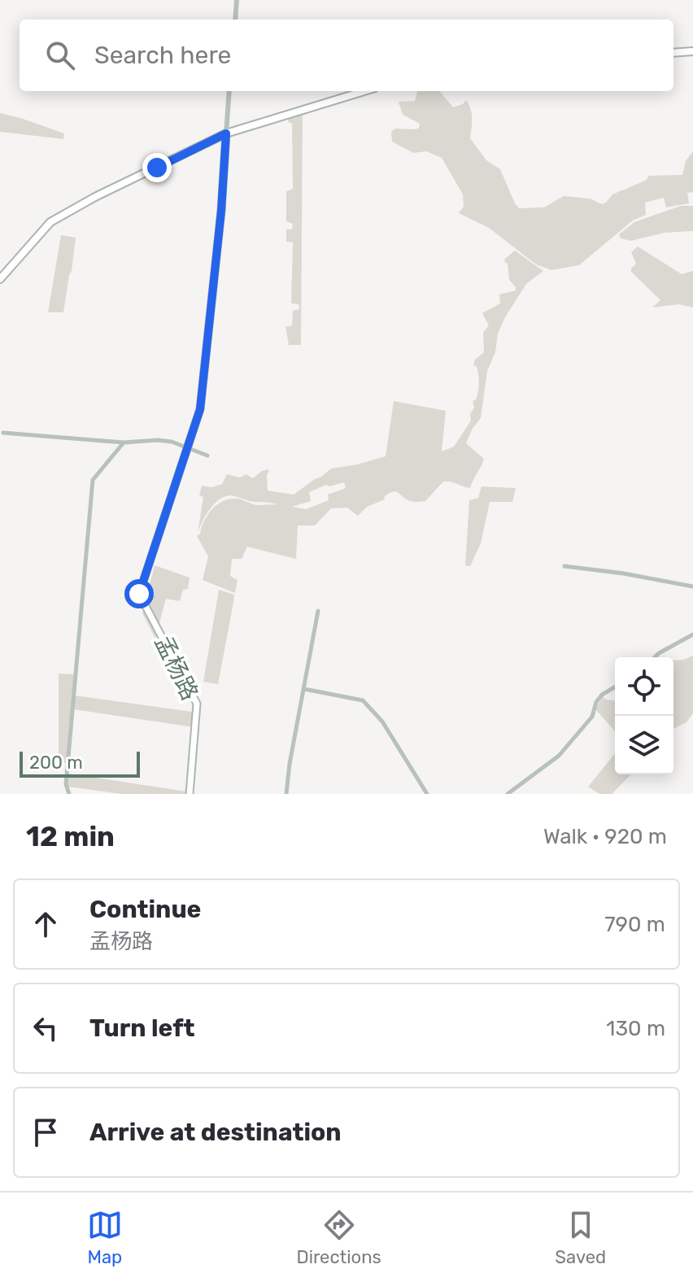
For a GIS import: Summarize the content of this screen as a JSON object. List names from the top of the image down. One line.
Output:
{"streets":{"main road":["孟杨路"]},"scale_bar":"200 m","page":{"search":"Search here","scale":"200 m","heading":["12 min","Walk · 920 m"],"list":[["Continue","孟杨路","790 m"],["Turn left","130 m"],"Arrive at destination"],"nav":["Map","Directions","Saved"]}}
